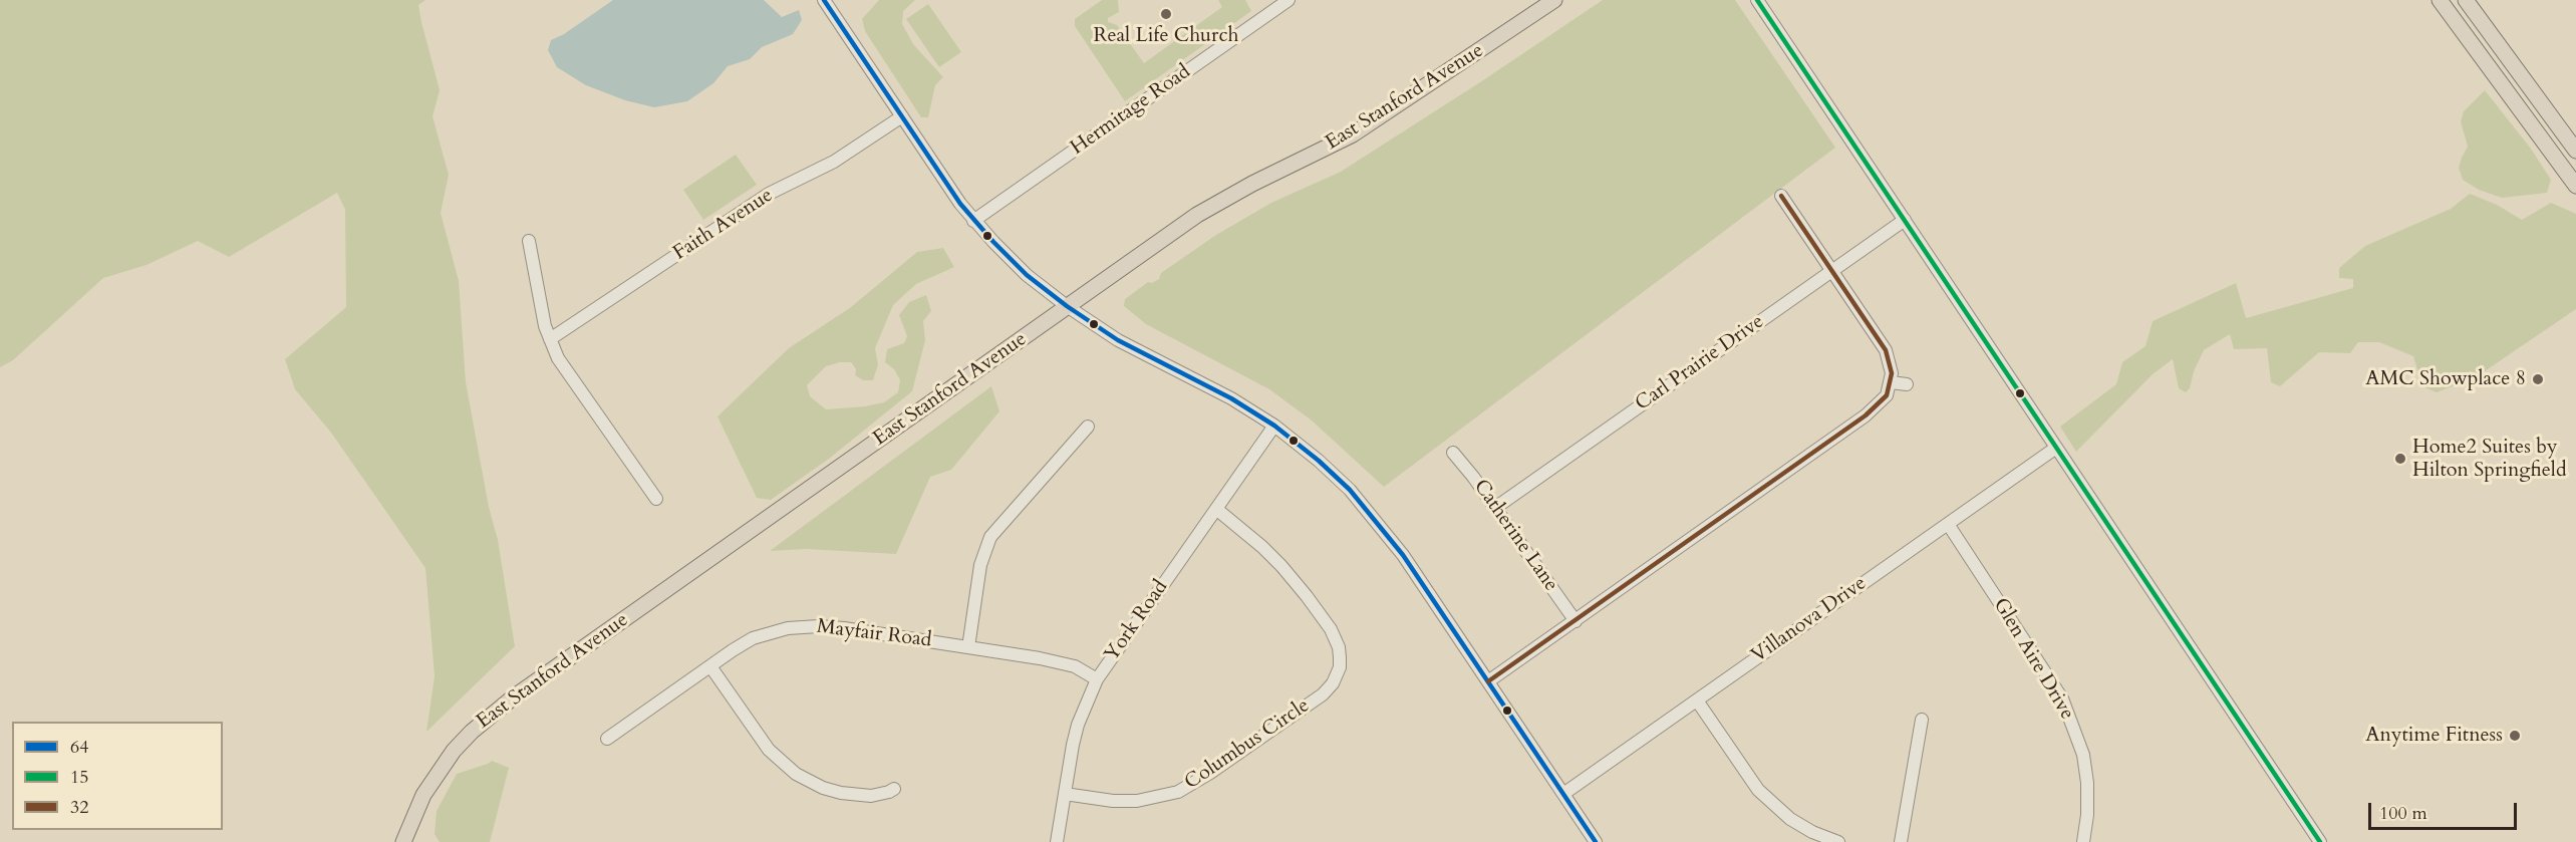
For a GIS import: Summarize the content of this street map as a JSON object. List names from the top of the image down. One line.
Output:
{"streets":{"main road":["East Stanford Avenue"],"street":["Hermitage Road","Faith Avenue","Carl Prairie Drive","Catherine Lane","Villanova Drive","York Road","Mayfair Road","Glen Aire Drive","Columbus Circle"]},"crossings":[["Carl Prairie Drive","Catherine Lane"],["Villanova Drive","Glen Aire Drive"],["York Road","Mayfair Road"],["York Road","Columbus Circle"]],"places":["Real Life Church","AMC Showplace 8","Home2 Suites by Hilton Springfield","Anytime Fitness"],"lines":["transit line 64","transit line 15","transit line 32"],"legend":["64","15","32"],"scale_bar":"100 m"}
